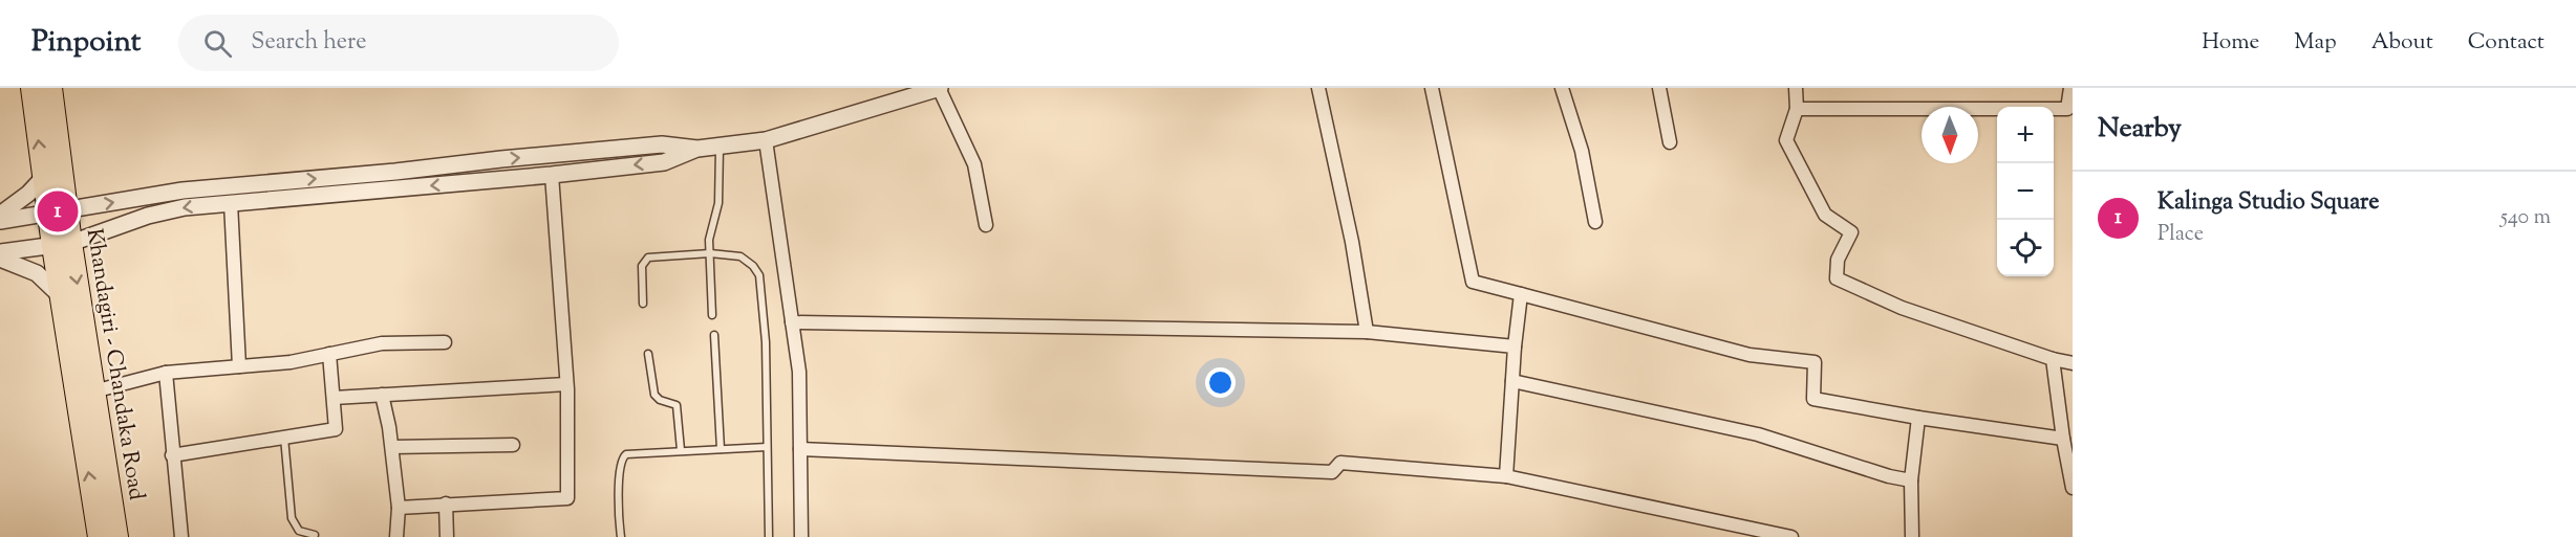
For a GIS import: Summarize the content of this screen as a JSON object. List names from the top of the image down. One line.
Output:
{"streets":{"main road":["Khandagiri - Chandaka Road"]},"north":"bottom","page":{"header":"Pinpoint","search":"Search here","nav":["Home","Map","About","Contact"],"heading":"Nearby","map_buttons":["+","−"],"list":[{"mark":"1","name":"Kalinga Studio Square","note":"Place","value":"540 m"}],"pins":"1"}}
